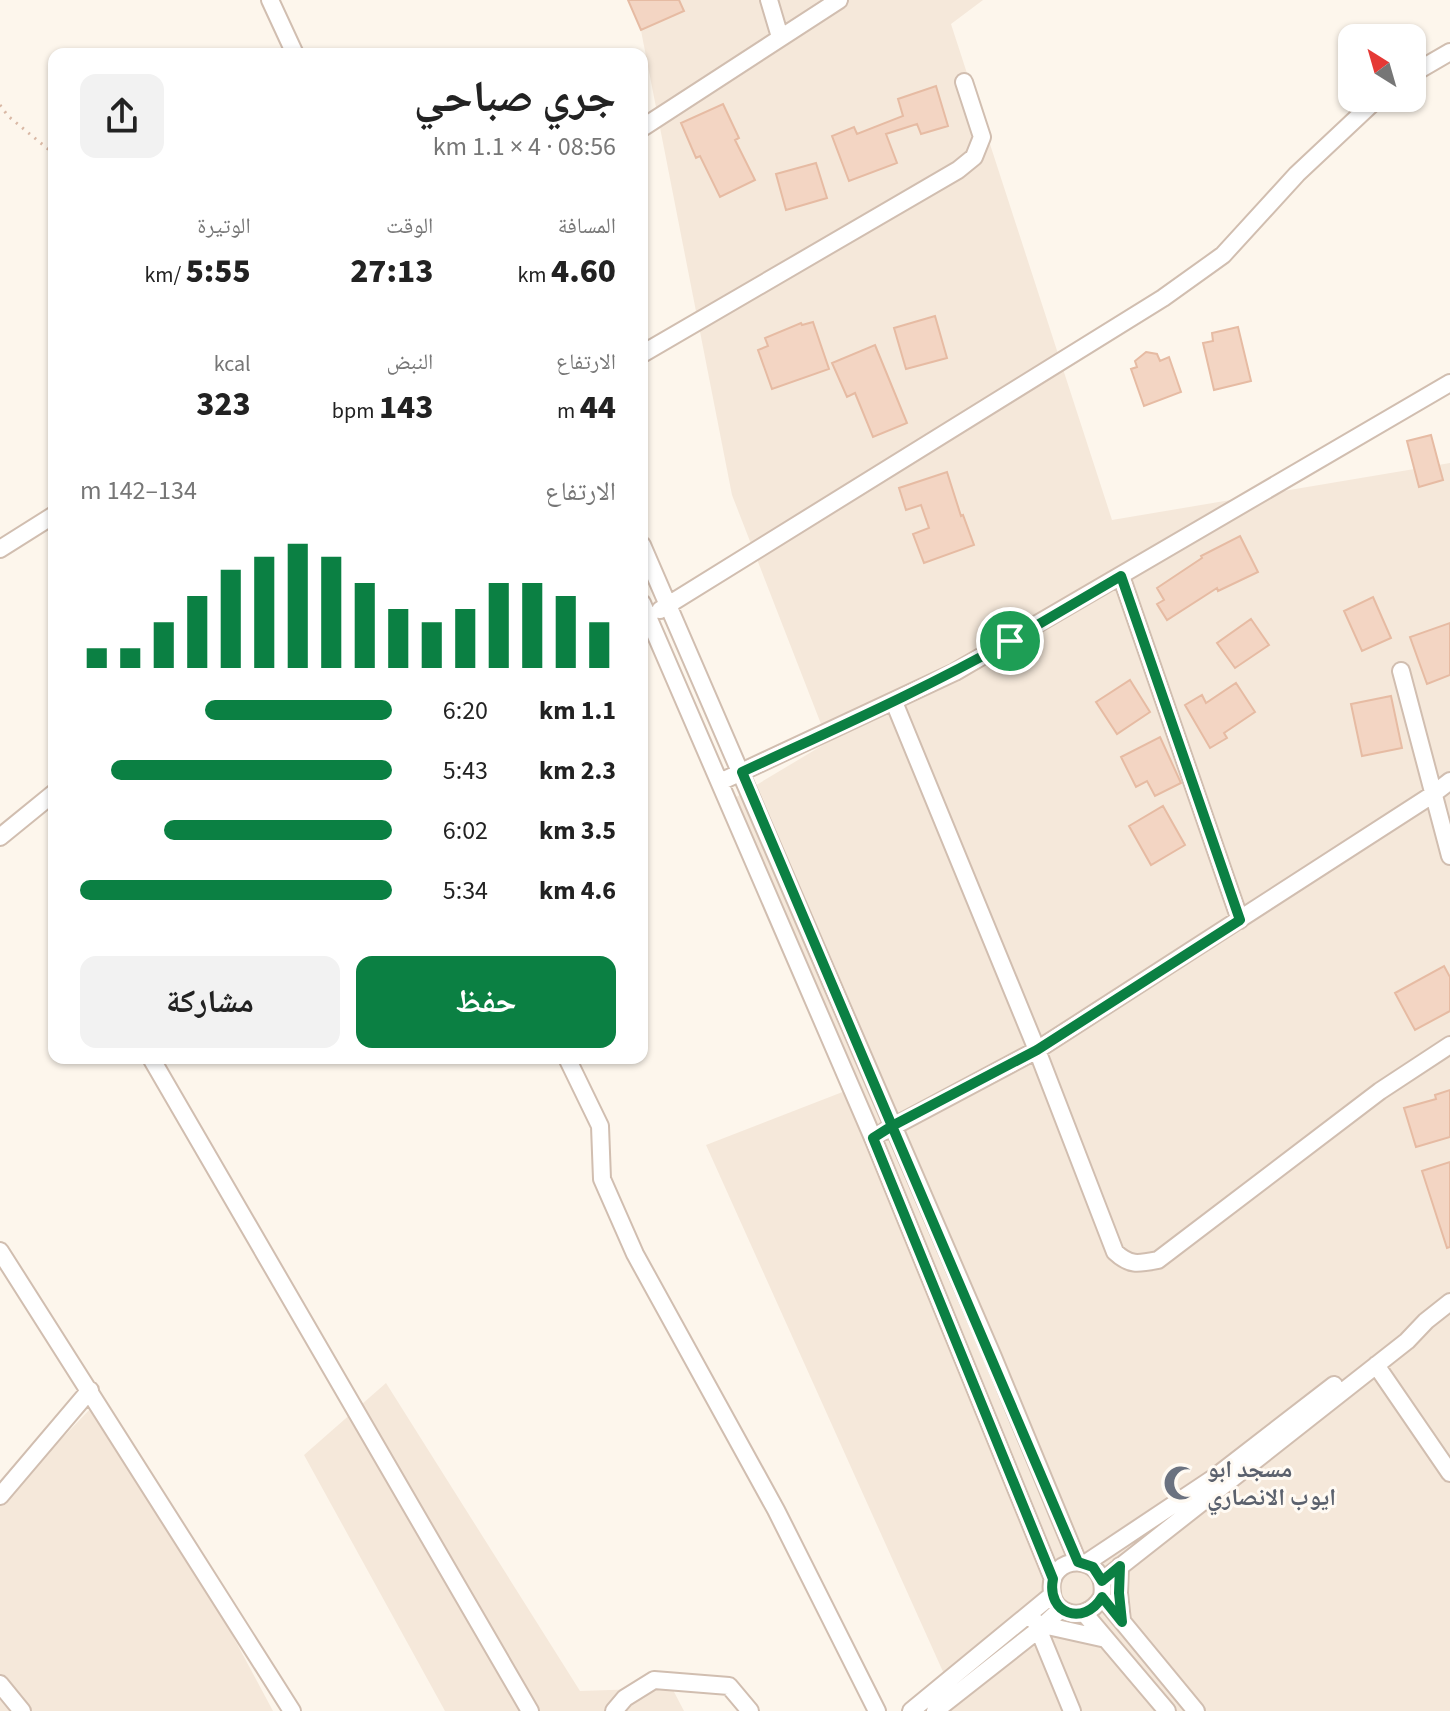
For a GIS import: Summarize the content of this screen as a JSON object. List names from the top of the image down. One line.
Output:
{"places":{"mosque":["مسجد ابو ايوب الانصاري"]},"north":"top left","page":{"heading":["جري صباحي","08:56 · 4 × 1.1 km"],"stats":[["المسافة","4.60 km"],["الوقت","27:13"],["الوتيرة","5:55 /km"],["الارتفاع","44 m"],["النبض","143 bpm"],["kcal","323"]],"chart":["الارتفاع","134–142 m"],"list":[{"name":"1.1 km","note":"6:20"},{"name":"2.3 km","note":"5:43"},{"name":"3.5 km","note":"6:02"},{"name":"4.6 km","note":"5:34"}],"buttons":["حفظ","مشاركة"]}}
